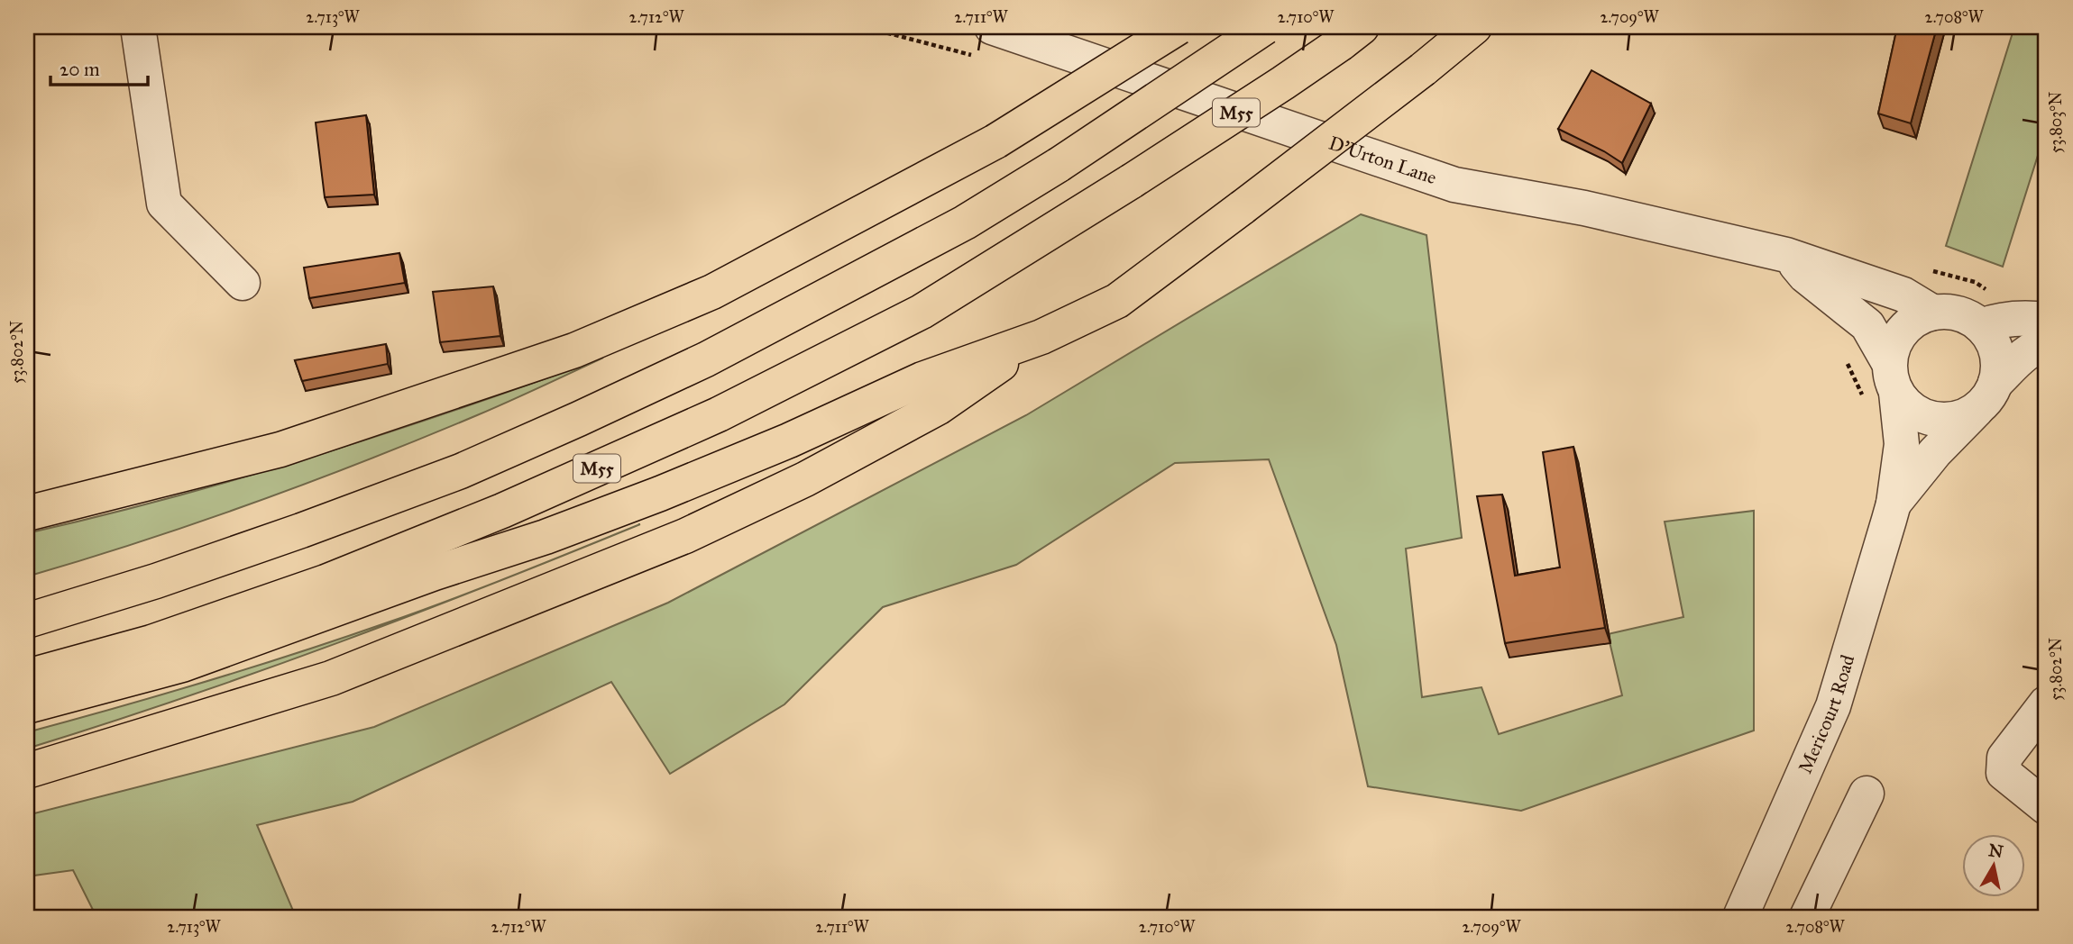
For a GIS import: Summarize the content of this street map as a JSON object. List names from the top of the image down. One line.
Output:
{"streets":{"highway":["M55"],"street":["D'Urton Lane","Mericourt Road"]},"crossings":[["D'Urton Lane","Mericourt Road"]],"scale_bar":"20 m","north":"top","coordinates":["2.713°W","2.712°W","2.711°W","2.710°W","2.709°W","2.708°W","53.803°N","53.802°N"]}
